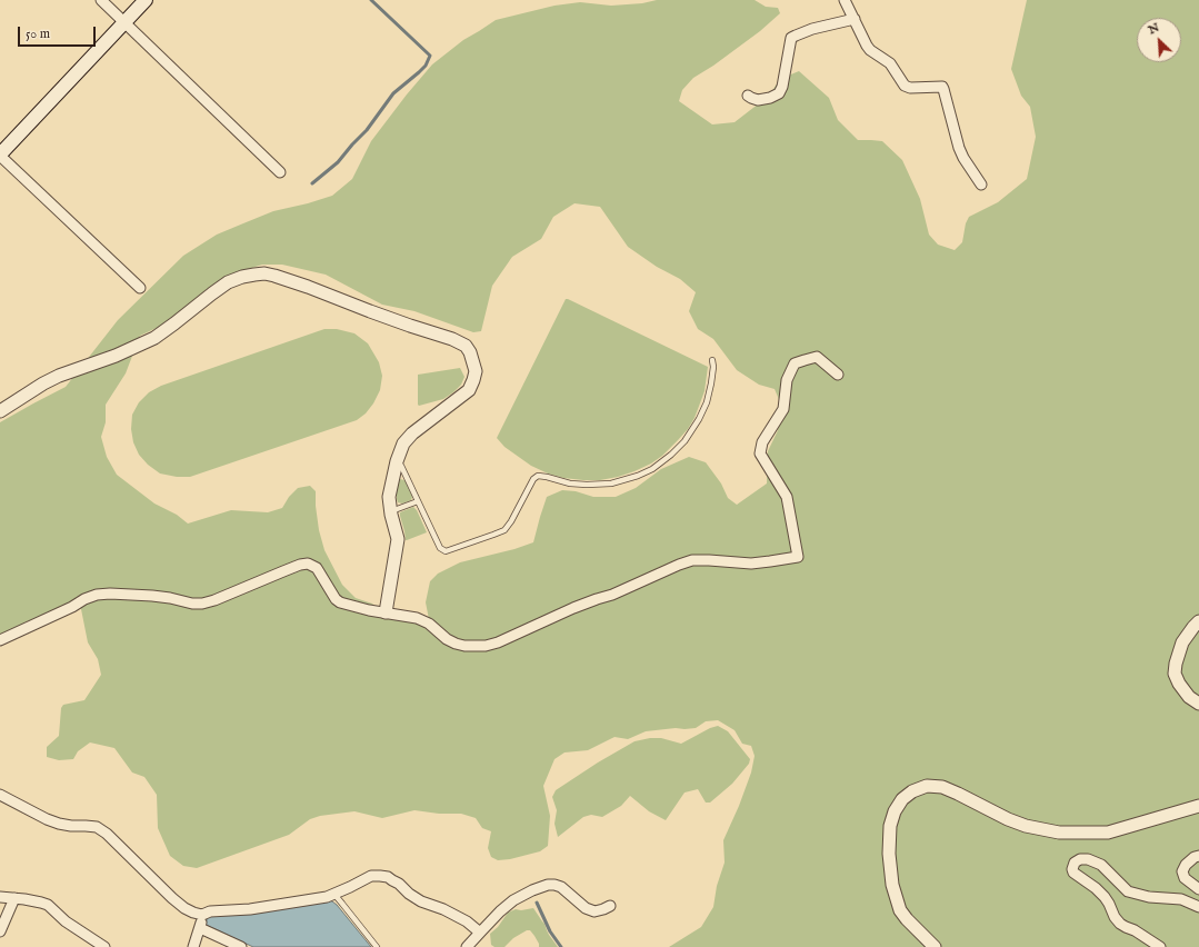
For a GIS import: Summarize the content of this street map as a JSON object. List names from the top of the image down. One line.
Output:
{"scale_bar":"50 m","north":"top left"}
